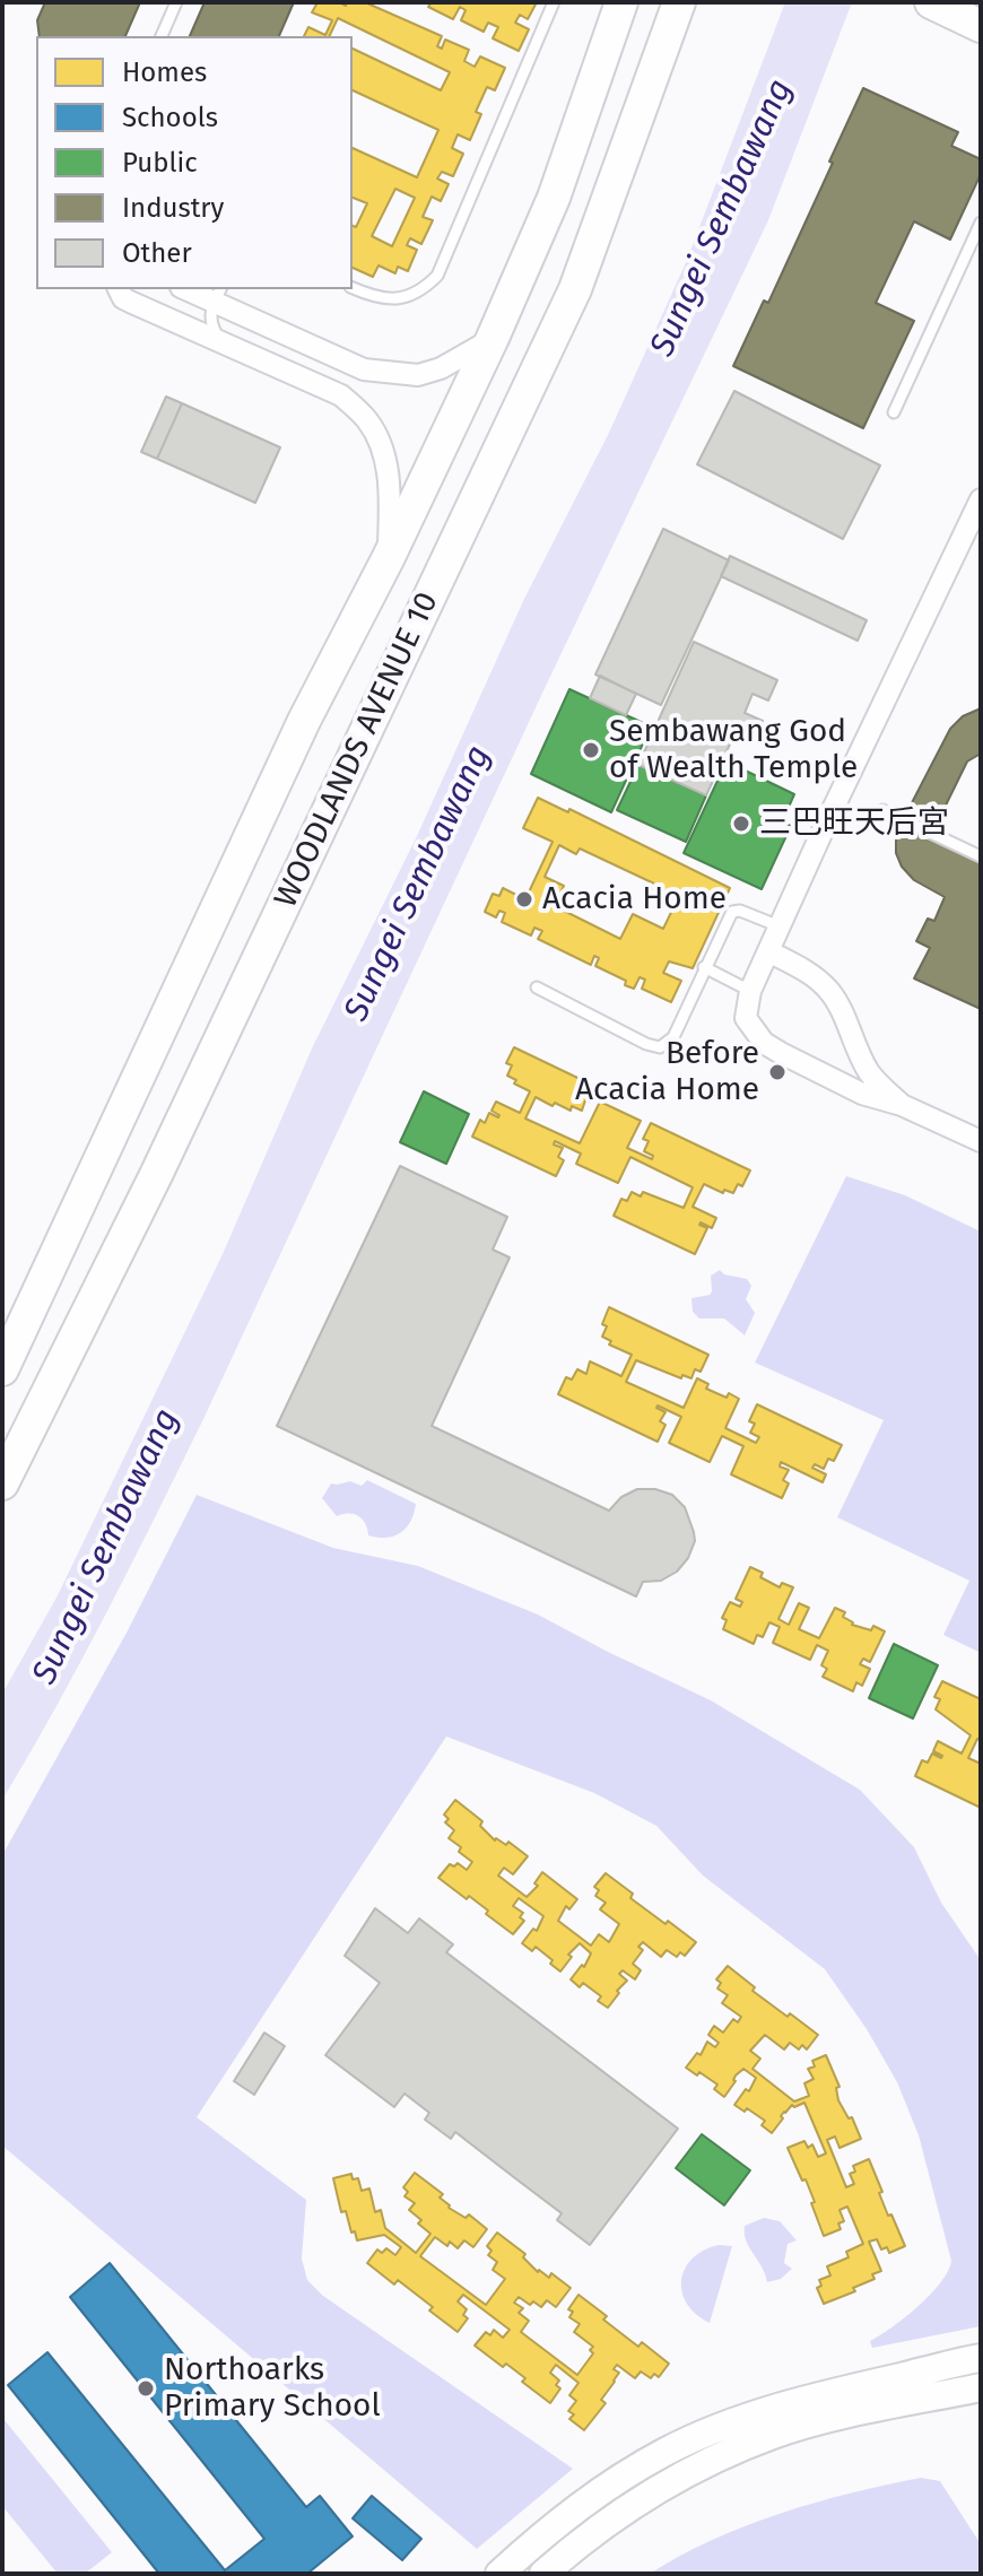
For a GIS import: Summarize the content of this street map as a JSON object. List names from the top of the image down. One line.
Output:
{"streets":{"main road":["WOODLANDS AVENUE 10"]},"water":["Sungei Sembawang"],"places":["Sembawang God of Wealth Temple","三巴旺天后宮","Acacia Home","Before Acacia Home","Northoarks Primary School"],"legend":["Homes","Schools","Public","Industry","Other"]}
